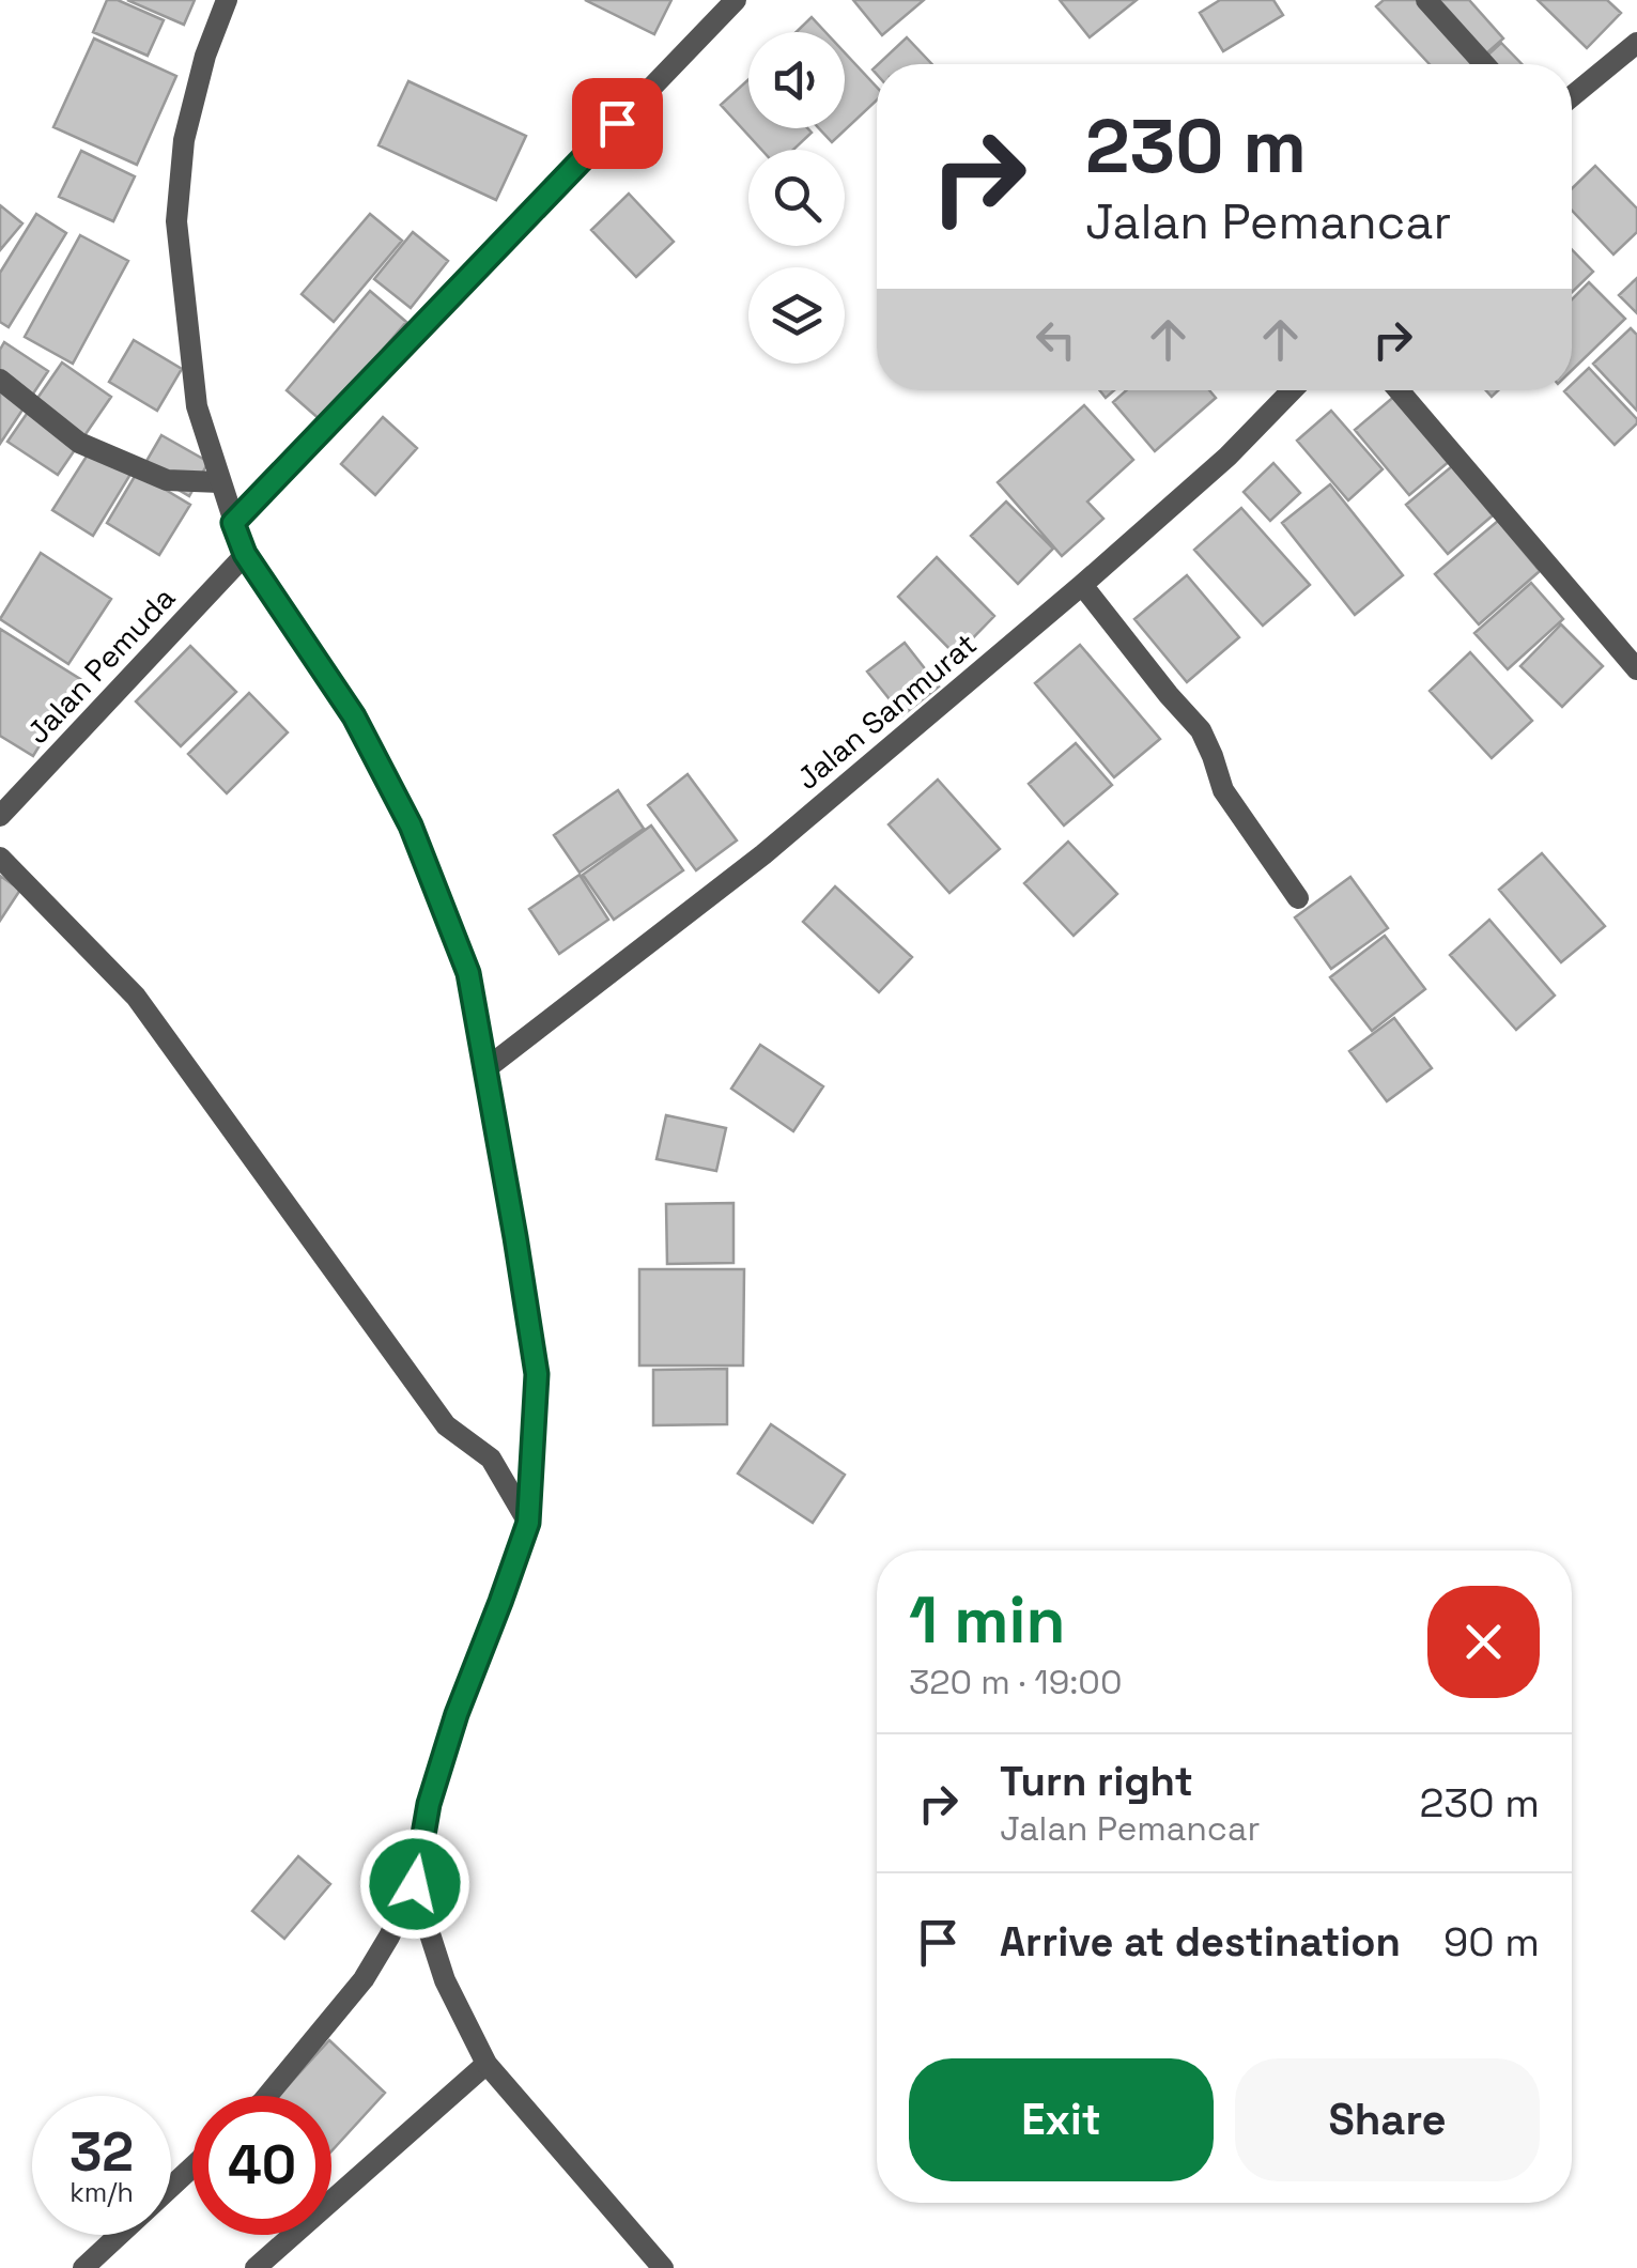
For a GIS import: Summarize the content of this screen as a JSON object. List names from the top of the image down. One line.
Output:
{"streets":{"street":["Jalan Pemuda","Jalan Sanmurat"]},"page":{"turn":["230 m","Jalan Pemancar"],"heading":["1 min","320 m · 19:00"],"list":[{"name":"Turn right","note":"Jalan Pemancar","value":"230 m"},{"name":"Arrive at destination","value":"90 m"}],"buttons":["Exit","Share"],"speed":"32 km/h","limit":"40"}}
